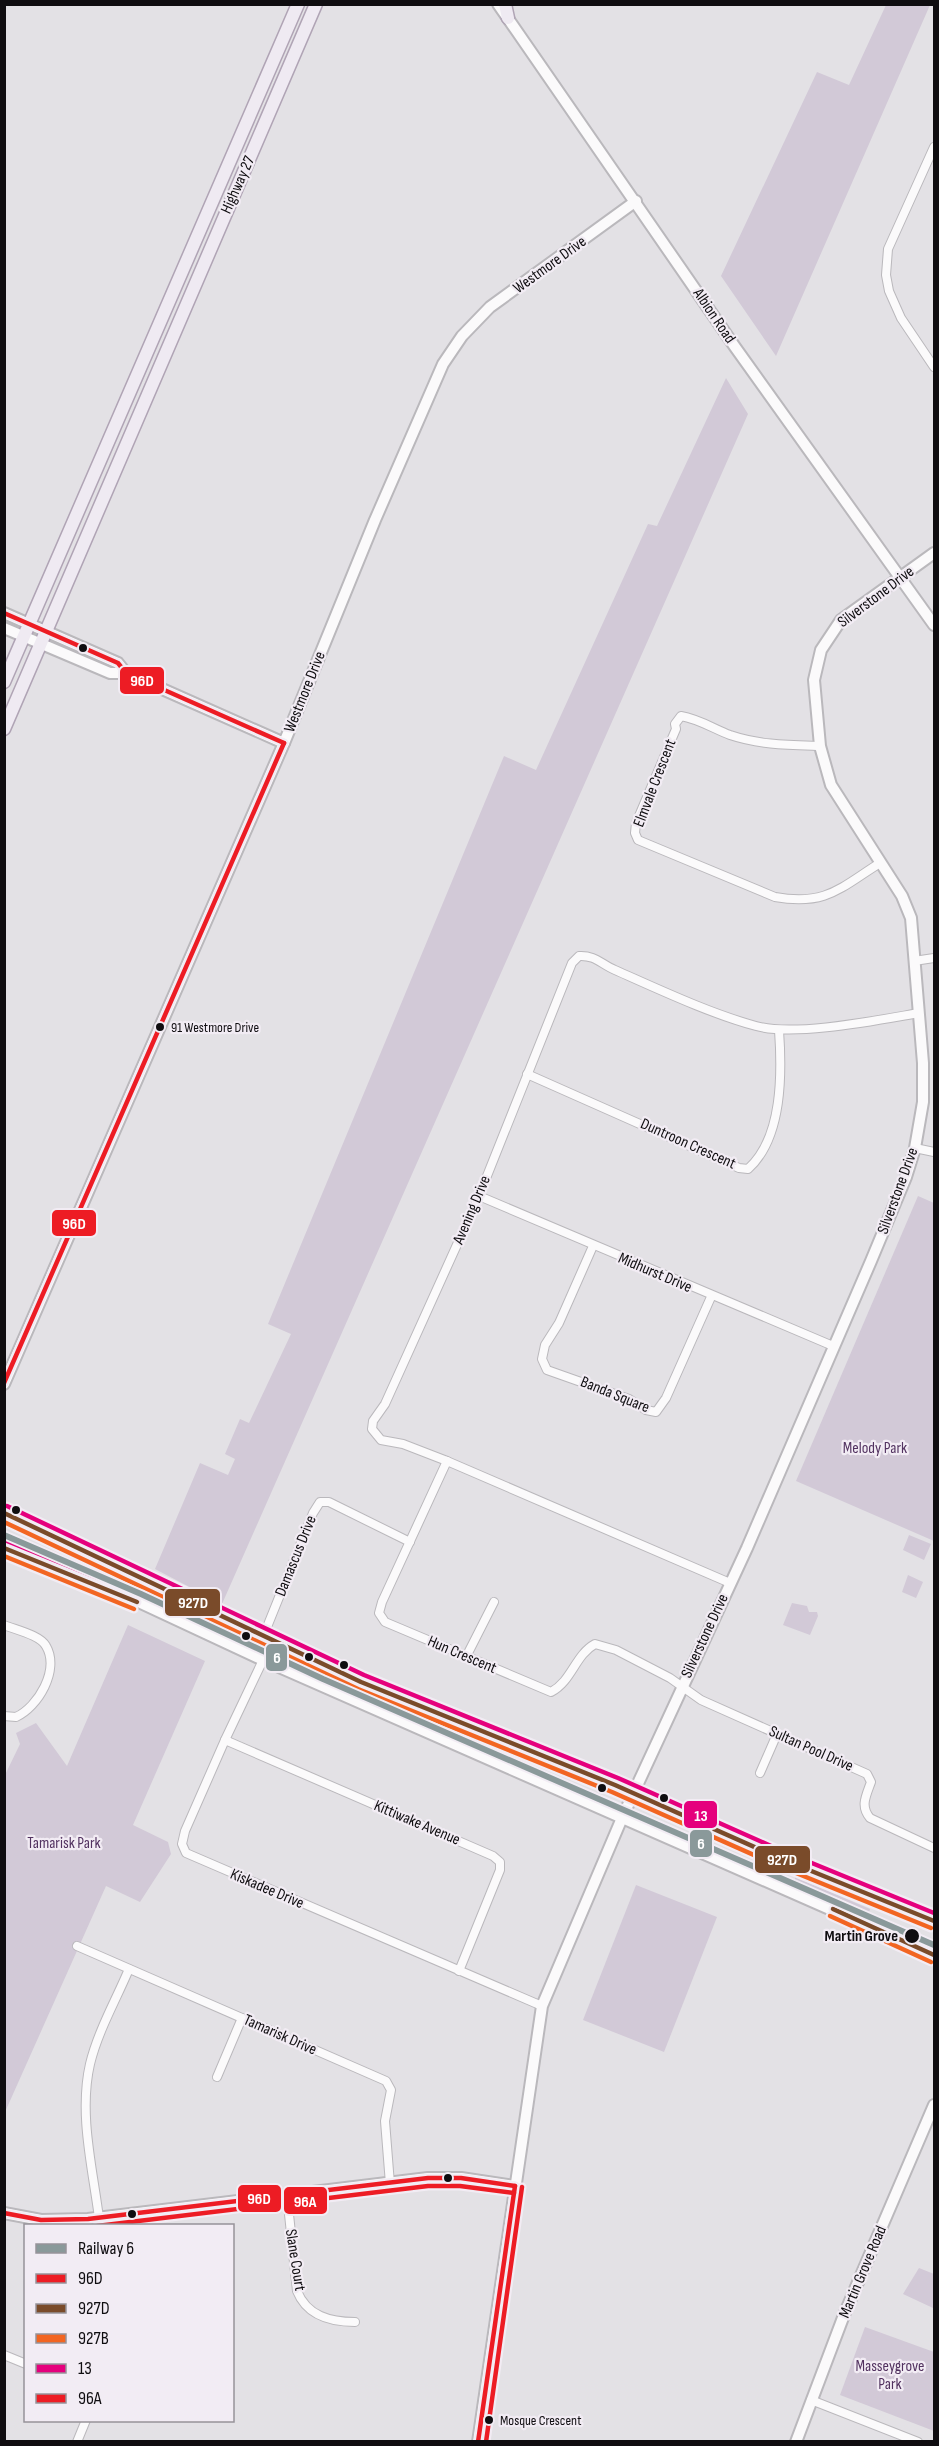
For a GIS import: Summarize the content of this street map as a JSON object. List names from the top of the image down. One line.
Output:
{"streets":{"main road":["Highway 27"],"street":["Westmore Drive","Albion Road","Silverstone Drive","Elmvale Crescent","Duntroon Crescent","Avening Drive","Midhurst Drive","Banda Square","Damascus Drive","Hun Crescent","Sultan Pool Drive","Kittiwake Avenue","Kiskadee Drive","Tamarisk Drive","Slane Court","Martin Grove Road"]},"crossings":[["Westmore Drive","Albion Road"],["Albion Road","Silverstone Drive"],["Silverstone Drive","Elmvale Crescent"],["Silverstone Drive","Avening Drive"],["Silverstone Drive","Midhurst Drive"],["Silverstone Drive","Hun Crescent"],["Silverstone Drive","Sultan Pool Drive"],["Silverstone Drive","Kiskadee Drive"],["Duntroon Crescent","Avening Drive"],["Avening Drive","Midhurst Drive"],["Avening Drive","Hun Crescent"],["Midhurst Drive","Banda Square"],["Damascus Drive","Hun Crescent"],["Hun Crescent","Sultan Pool Drive"],["Kittiwake Avenue","Kiskadee Drive"]],"parks":["Melody Park","Tamarisk Park","Masseygrove Park"],"places":["91 Westmore Drive","Martin Grove","Mosque Crescent"],"lines":["transit line 96D","transit line 13","transit line 927D","transit line 927B","rail line 6","transit line 96A"],"legend":["Railway 6","96D","927D","927B","13","96A"]}
